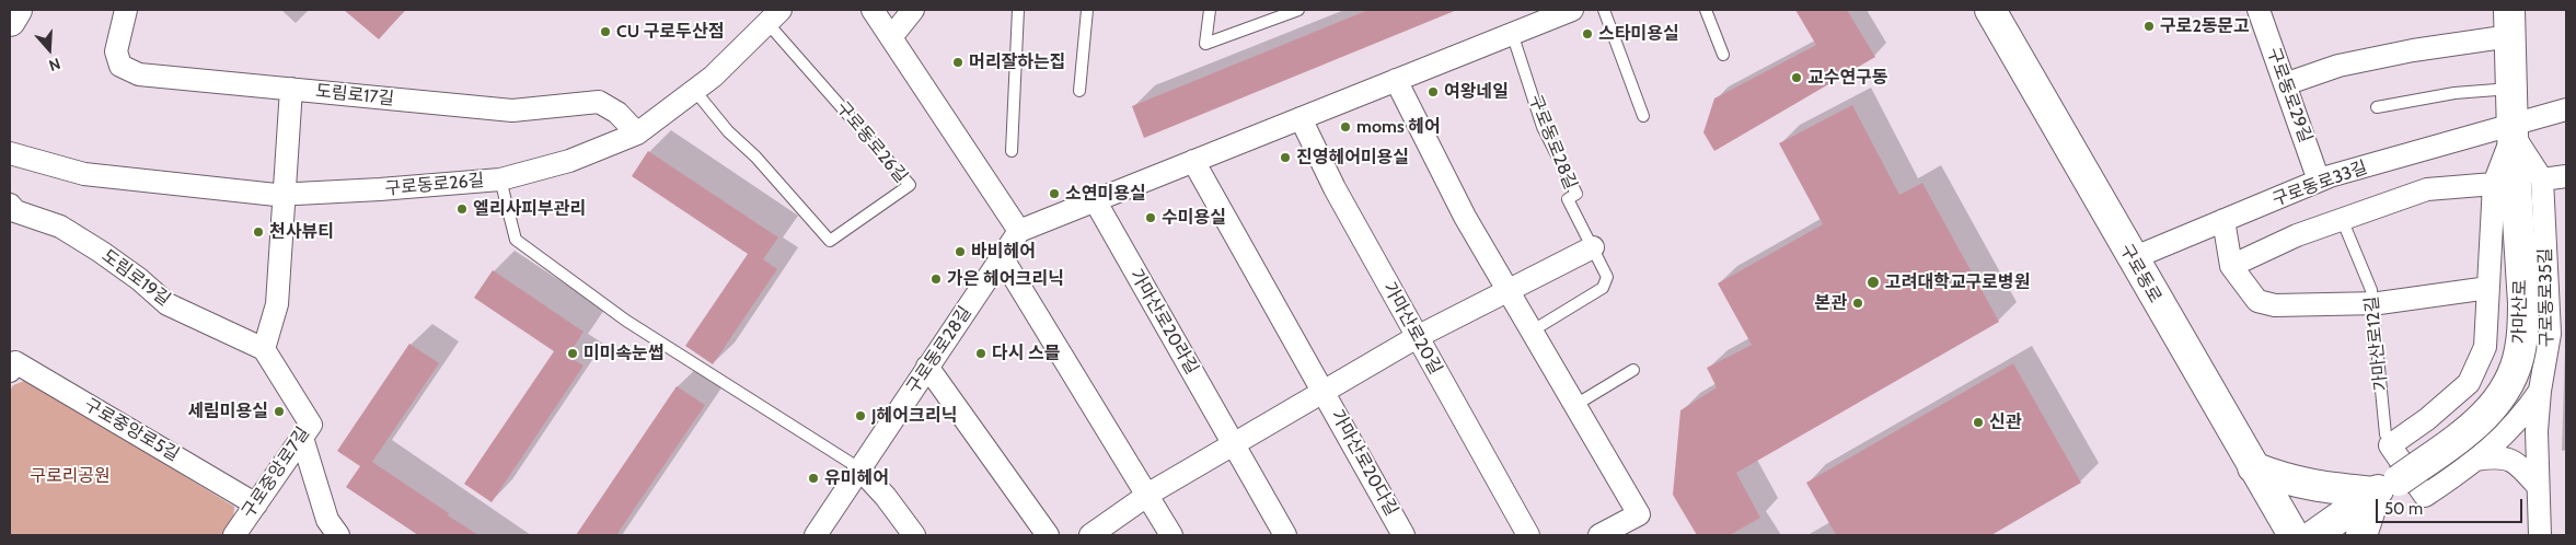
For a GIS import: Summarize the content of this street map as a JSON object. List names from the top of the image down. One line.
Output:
{"streets":{"main road":["구로동로","가마산로"],"street":["도림로17길","구로동로29길","구로동로26길","구로동로28길","구로동로33길","도림로19길","구로동로35길","가마산로20라길","가마산로20길","구로중앙로5길","가마산로20다길","구로중앙로7길"],"lane":["가마산로12길"]},"crossings":[["도림로17길","구로동로26길"],["구로동로29길","구로동로33길"],["구로동로29길","가마산로"],["구로동로33길","구로동로"],["구로동로33길","가마산로"],["도림로19길","구로중앙로7길"],["구로중앙로5길","구로중앙로7길"]],"parks":["구로리공원"],"places":["구로2동문고","CU 구로두산점","스타미용실","머리잘하는집","교수연구동","여왕네일","moms 헤어","진영헤어미용실","소연미용실","엘리사피부관리","수미용실","천사뷰티","바비헤어","가은 헤어크리닉","고려대학교구로병원","본관","미미속눈썹","다시 스믈","세림미용실","J헤어크리닉","신관","유미헤어"],"scale_bar":"50 m","north":"bottom"}
